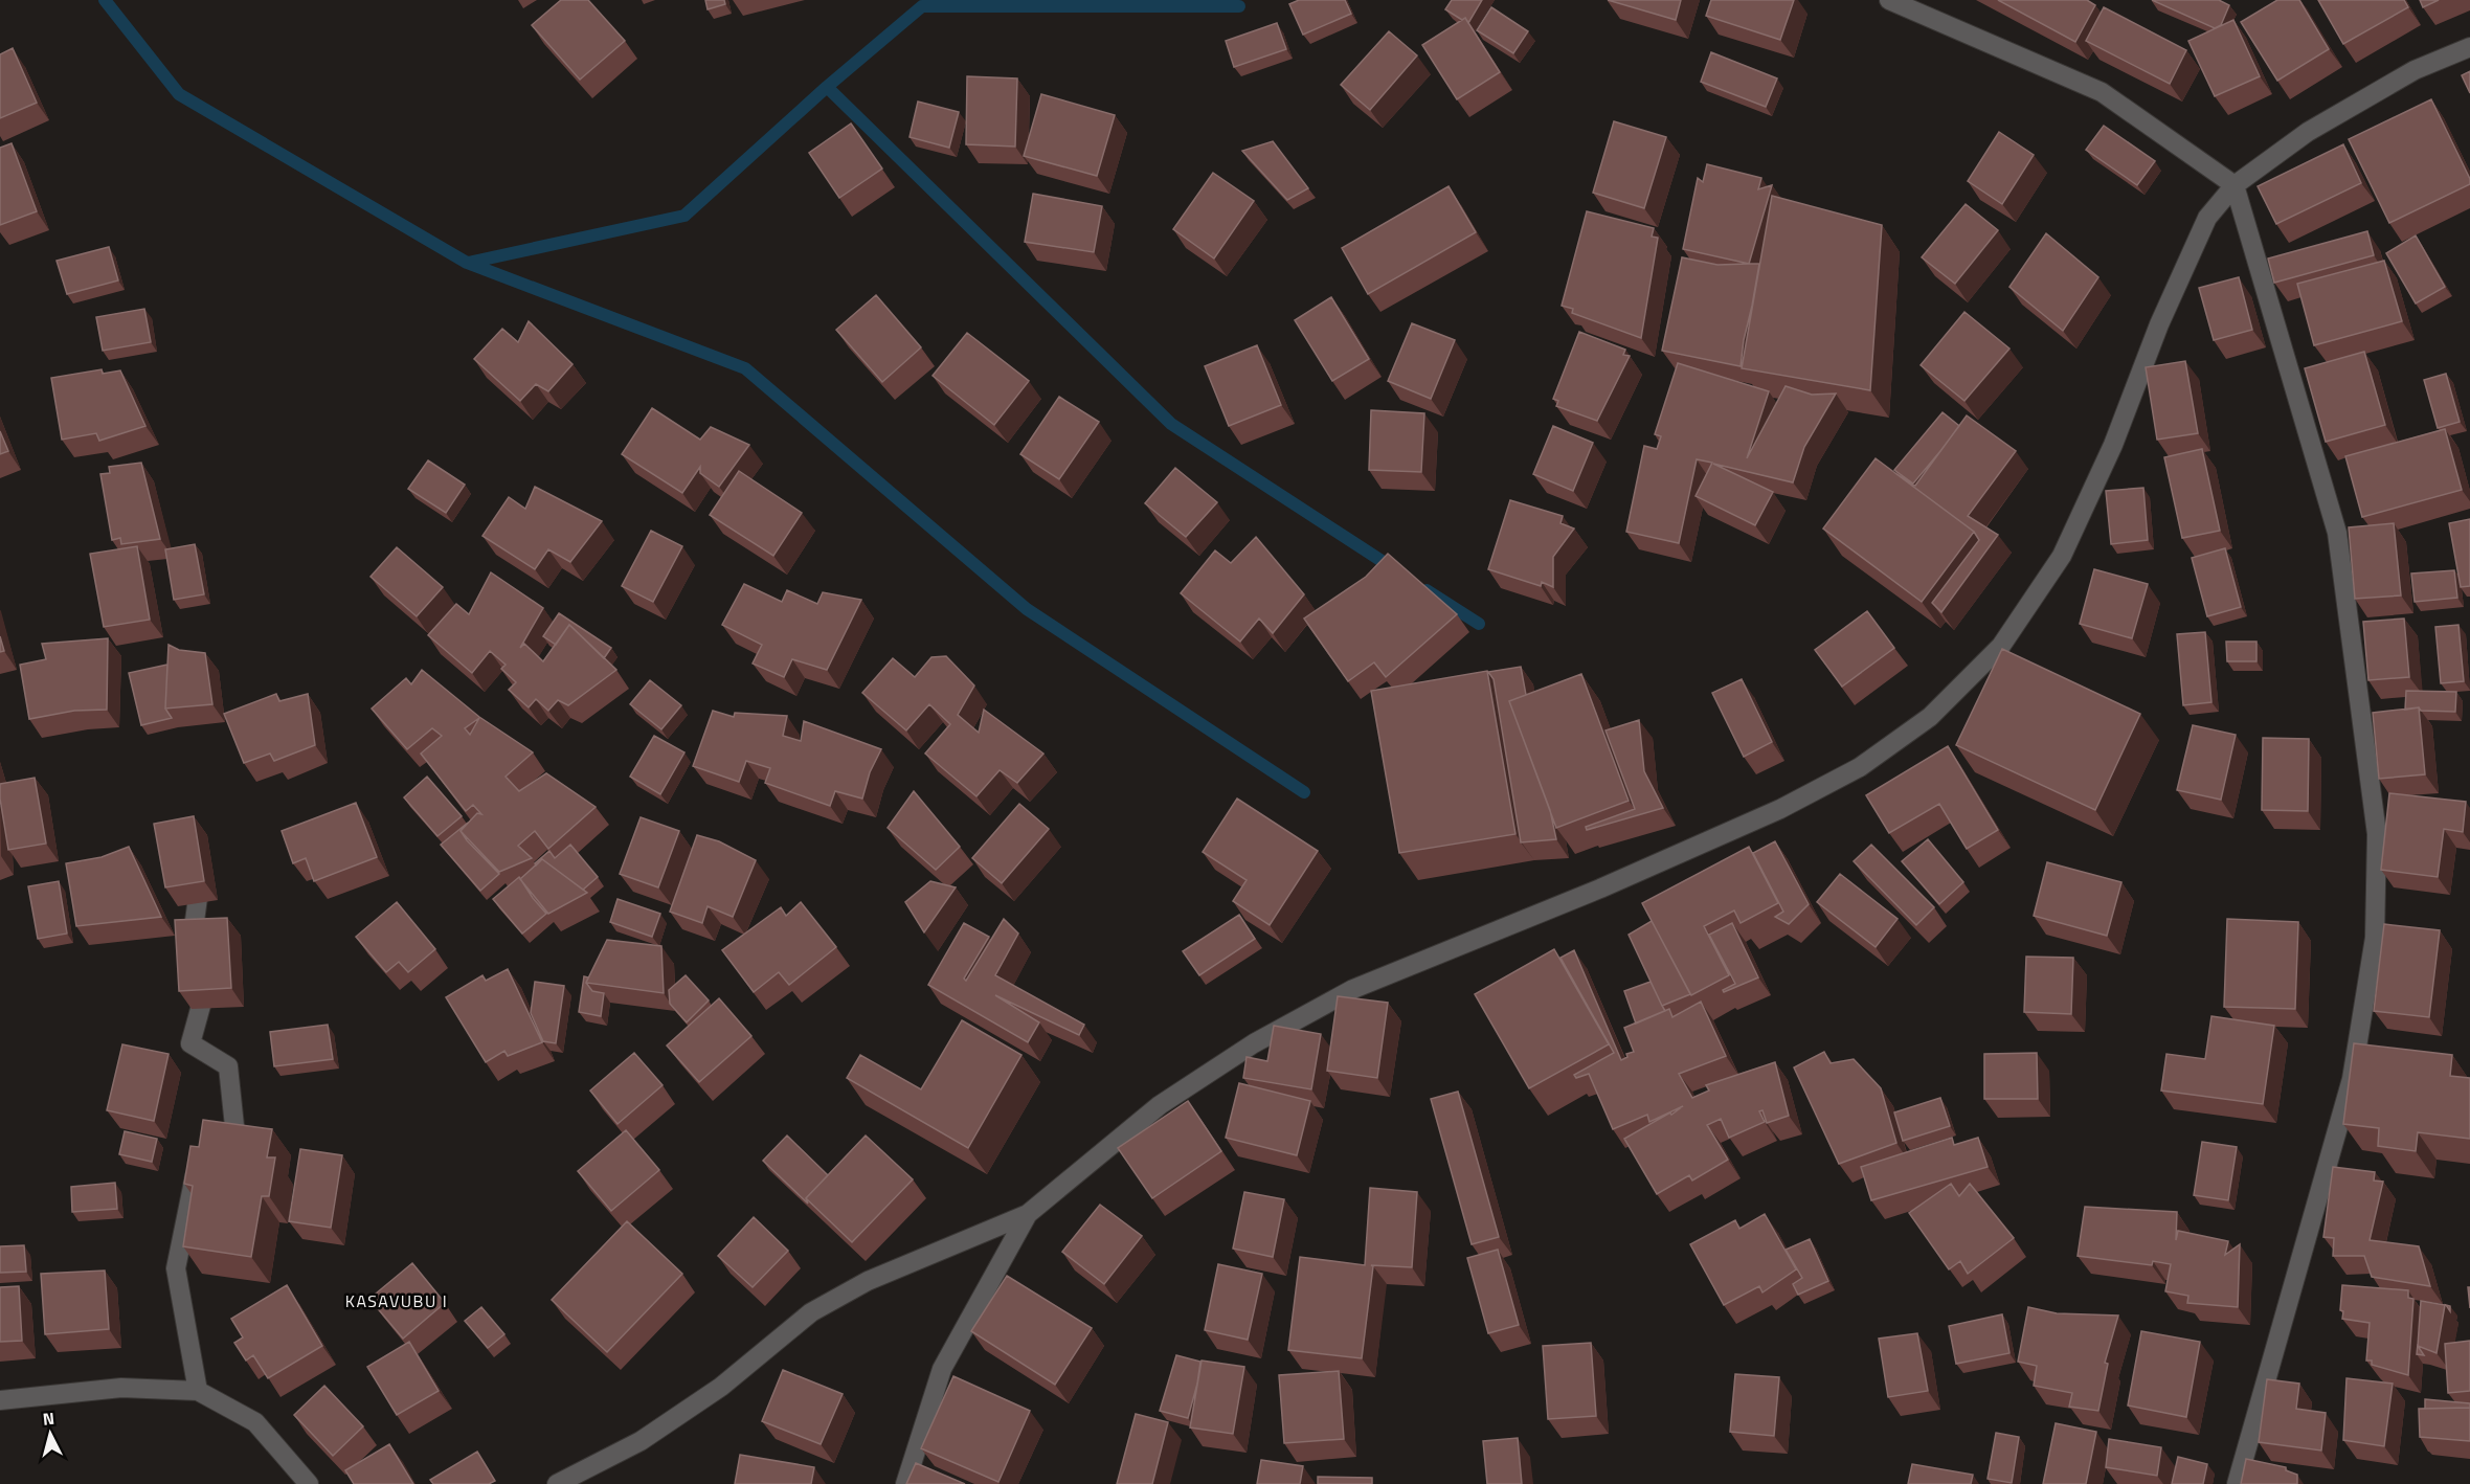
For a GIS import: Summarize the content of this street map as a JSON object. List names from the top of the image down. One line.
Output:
{"districts":["KASAVUBU I"],"north":"top"}
